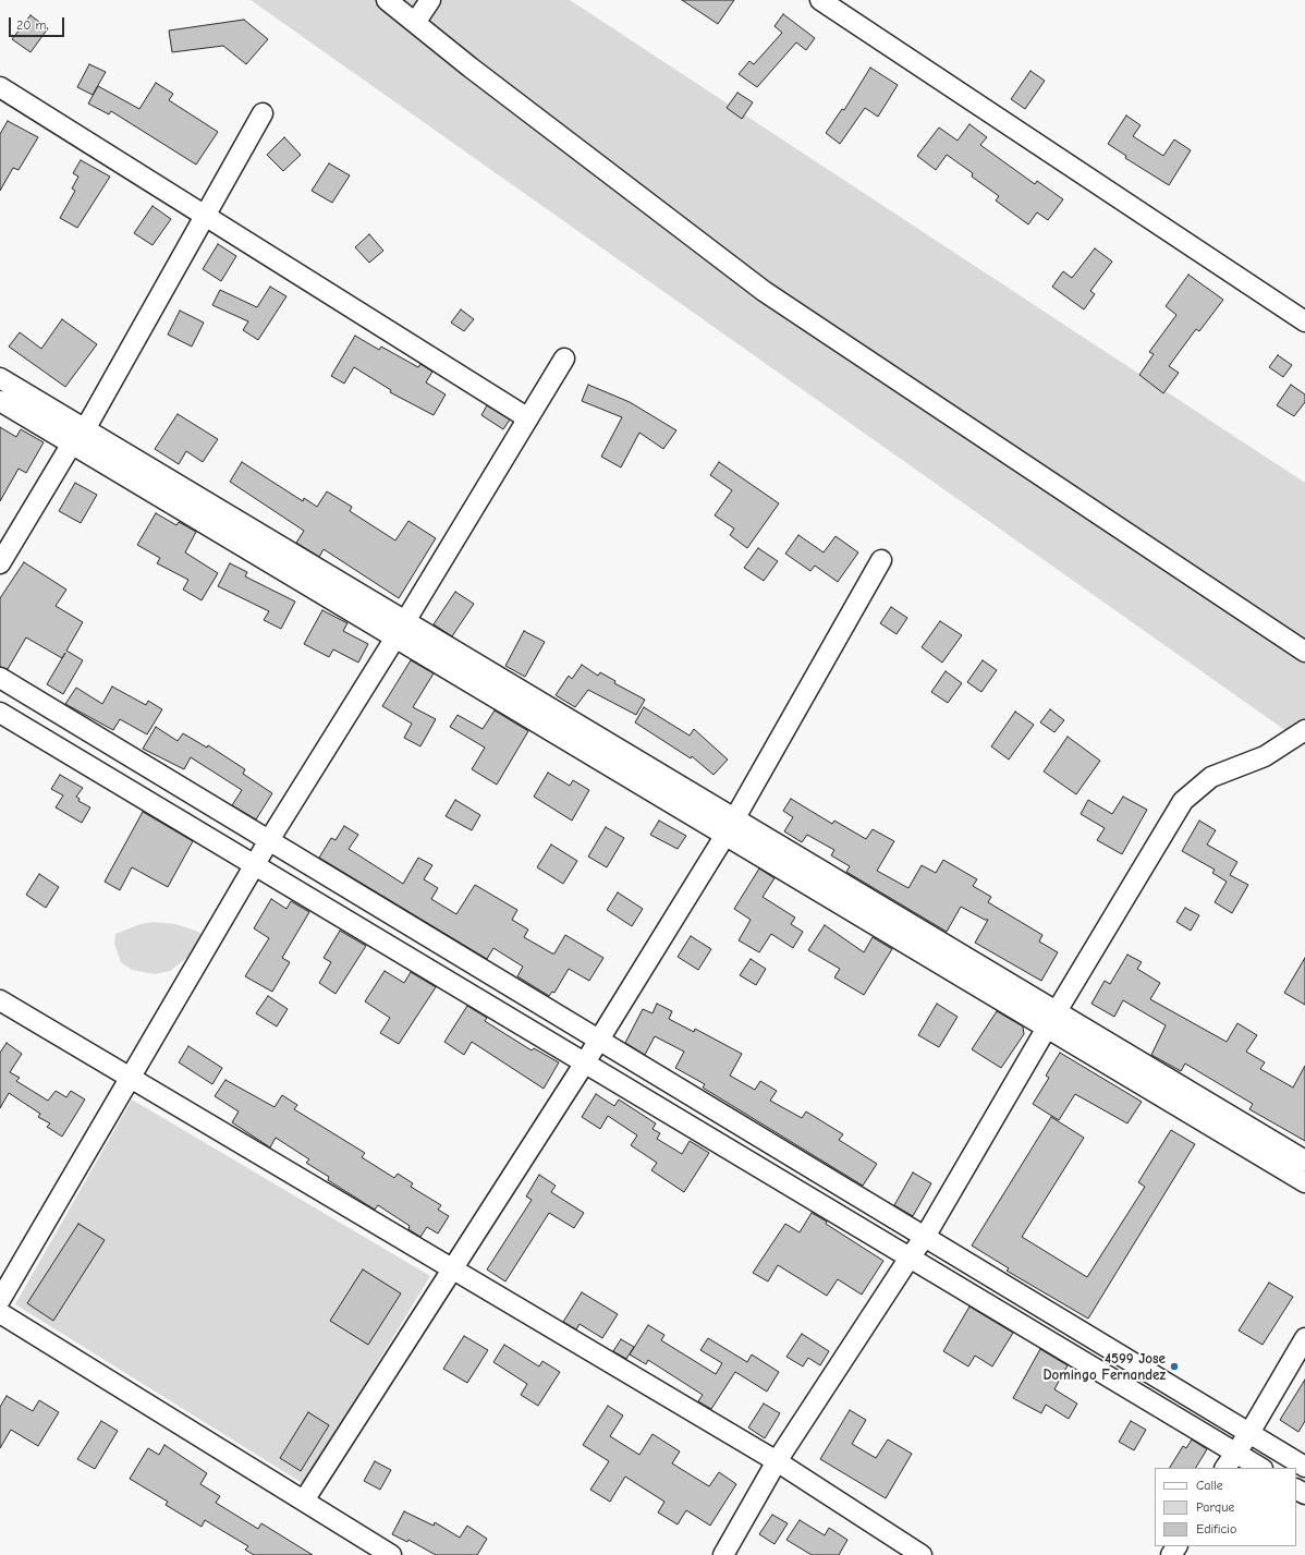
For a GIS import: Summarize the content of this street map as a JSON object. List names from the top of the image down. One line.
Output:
{"places":["4599 Jose Domingo Fernandez"],"legend":["Calle","Parque","Edificio"],"scale_bar":"20 m"}
